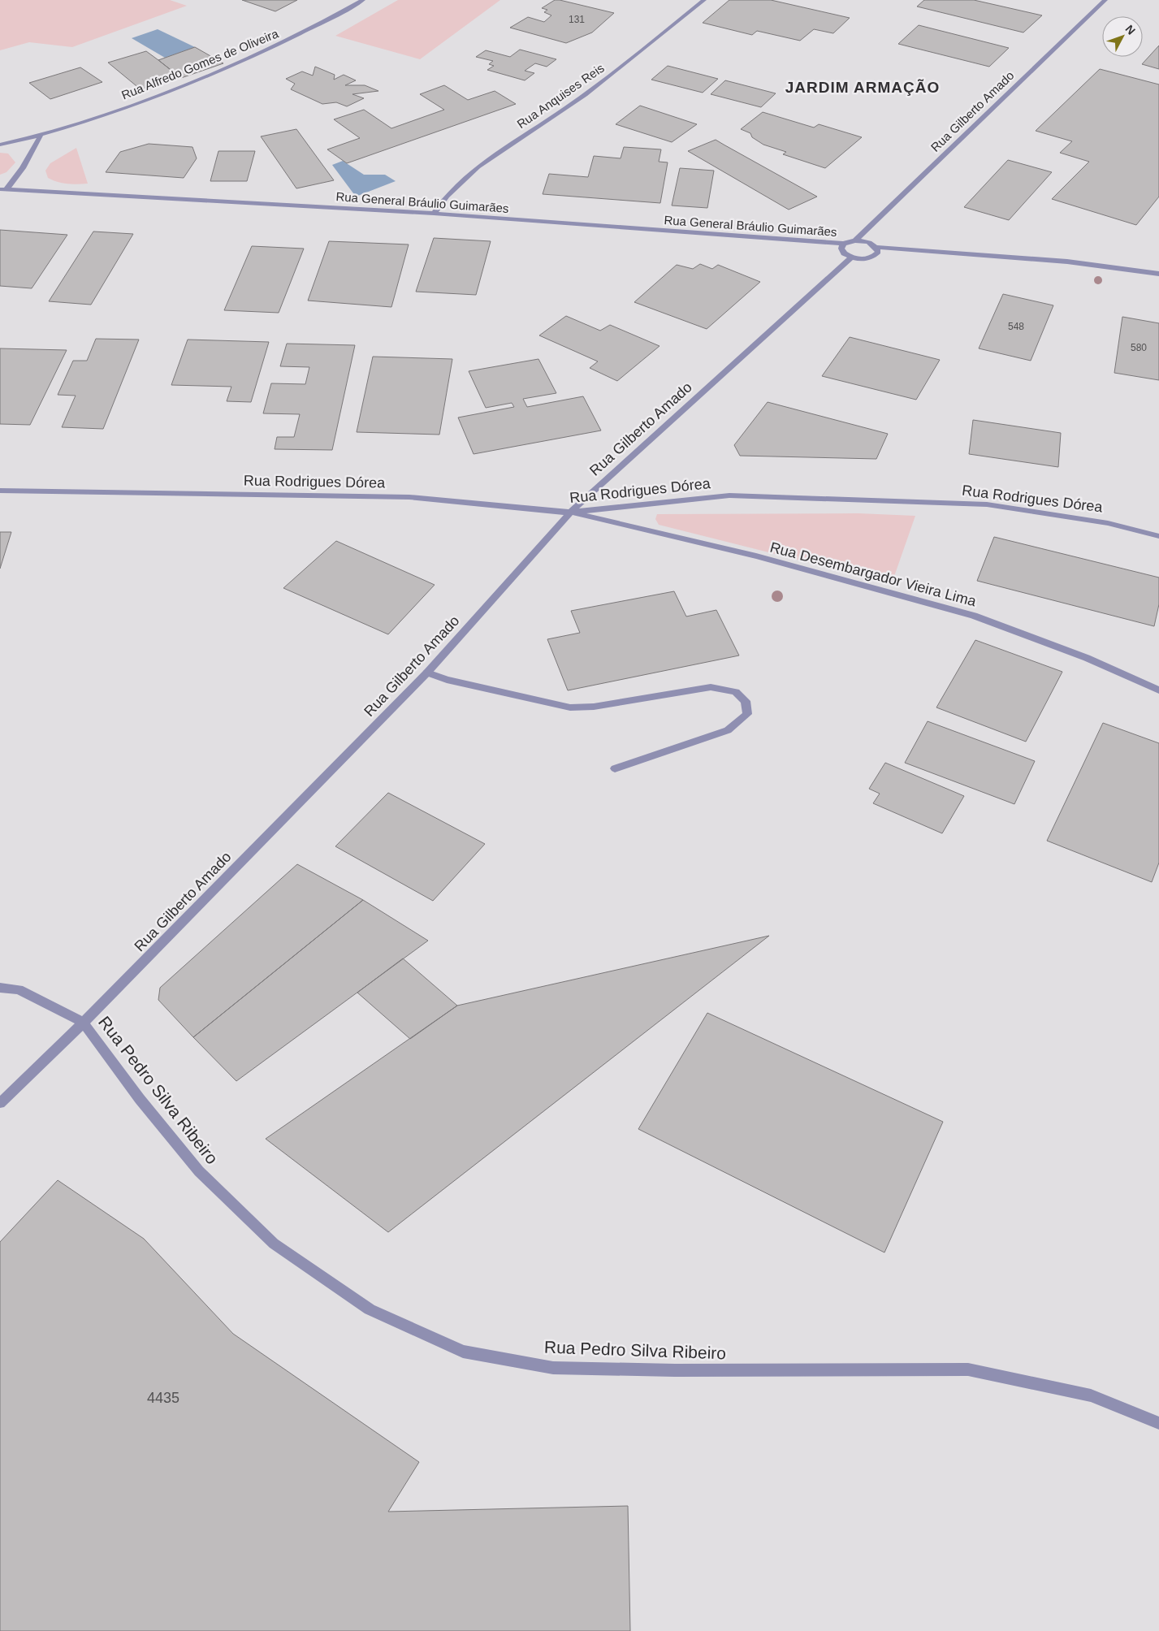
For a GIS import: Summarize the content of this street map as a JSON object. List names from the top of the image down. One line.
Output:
{"streets":{"street":["Rua Alfredo Gomes de Oliveira","Rua Anquises Reis","Rua Gilberto Amado","Rua General Bráulio Guimarães","Rua Rodrigues Dórea","Rua Desembargador Vieira Lima","Rua Pedro Silva Ribeiro"]},"crossings":[["Rua Anquises Reis","Rua General Bráulio Guimarães"],["Rua Gilberto Amado","Rua General Bráulio Guimarães"],["Rua Gilberto Amado","Rua Rodrigues Dórea"],["Rua Gilberto Amado","Rua Desembargador Vieira Lima"],["Rua Gilberto Amado","Rua Pedro Silva Ribeiro"],["Rua Rodrigues Dórea","Rua Desembargador Vieira Lima"]],"districts":["JARDIM ARMAÇÃO"],"house_numbers":["131","548","580","4435"],"north":"top right"}
